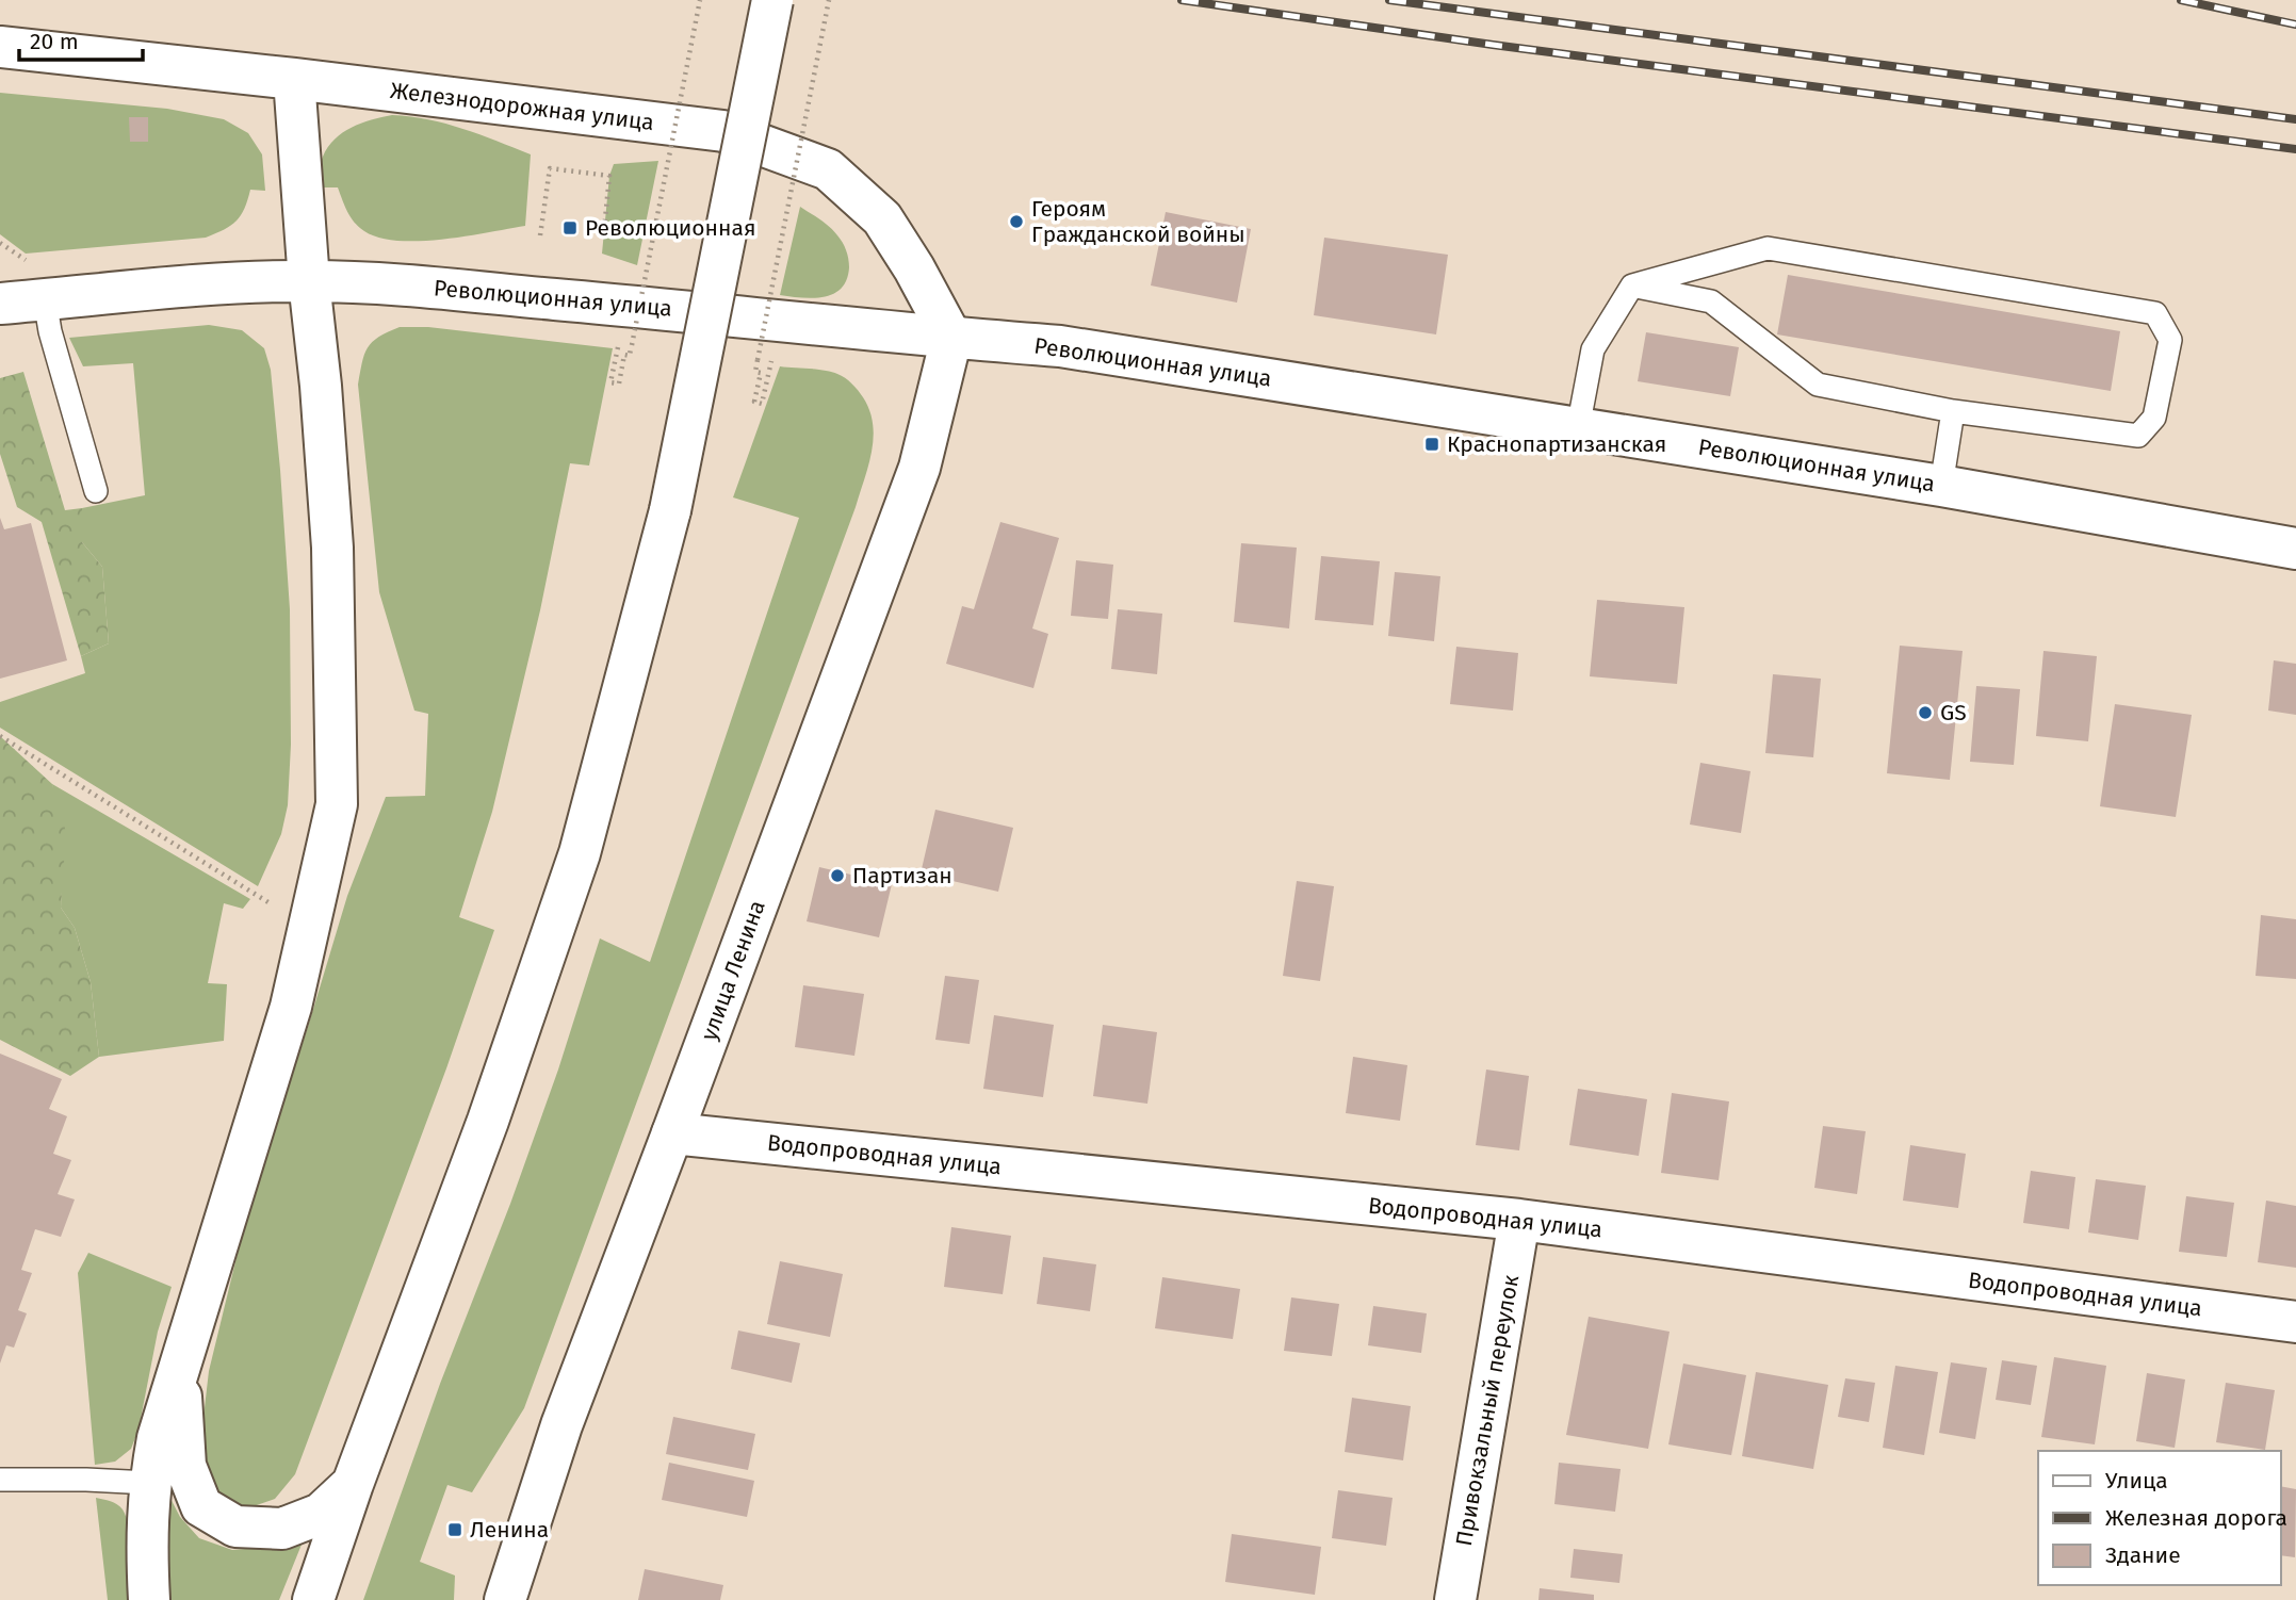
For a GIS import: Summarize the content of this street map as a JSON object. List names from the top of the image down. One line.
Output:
{"streets":{"main road":["Железнодорожная улица","Революционная улица","улица Ленина","Водопроводная улица","Привокзальный переулок"]},"crossings":[["Железнодорожная улица","Революционная улица"],["Железнодорожная улица","улица Ленина"],["Революционная улица","улица Ленина"],["улица Ленина","Водопроводная улица"],["Водопроводная улица","Привокзальный переулок"]],"places":{"other":["Героям Гражданской войны","GS","Партизан"],"transit":["Революционная","Краснопартизанская","Ленина"]},"legend":["Улица","Железная дорога","Здание"],"scale_bar":"20 m"}
